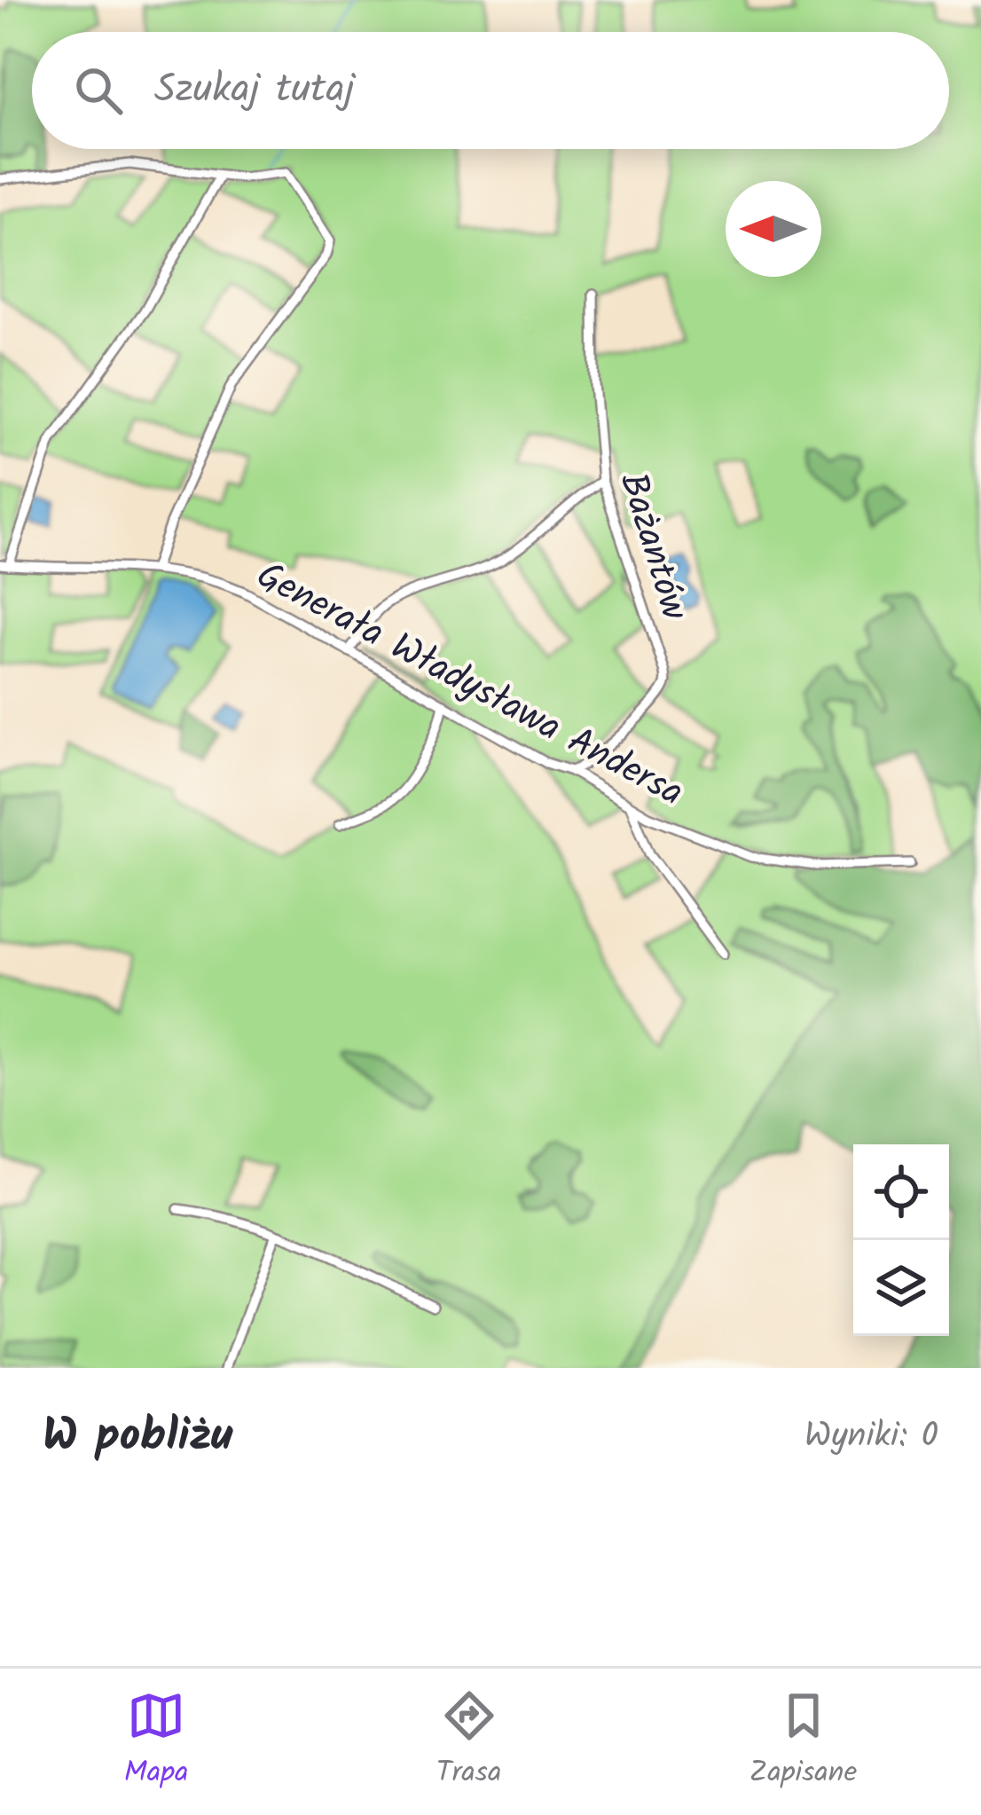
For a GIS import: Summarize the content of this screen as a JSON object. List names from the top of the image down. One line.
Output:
{"streets":{"street":["Bażantów","Generała Władysława Andersa"]},"crossings":[["Bażantów","Generała Władysława Andersa"]],"north":"left","page":{"search":"Szukaj tutaj","heading":["W pobliżu","Wyniki: 0"],"nav":["Mapa","Trasa","Zapisane"]}}
